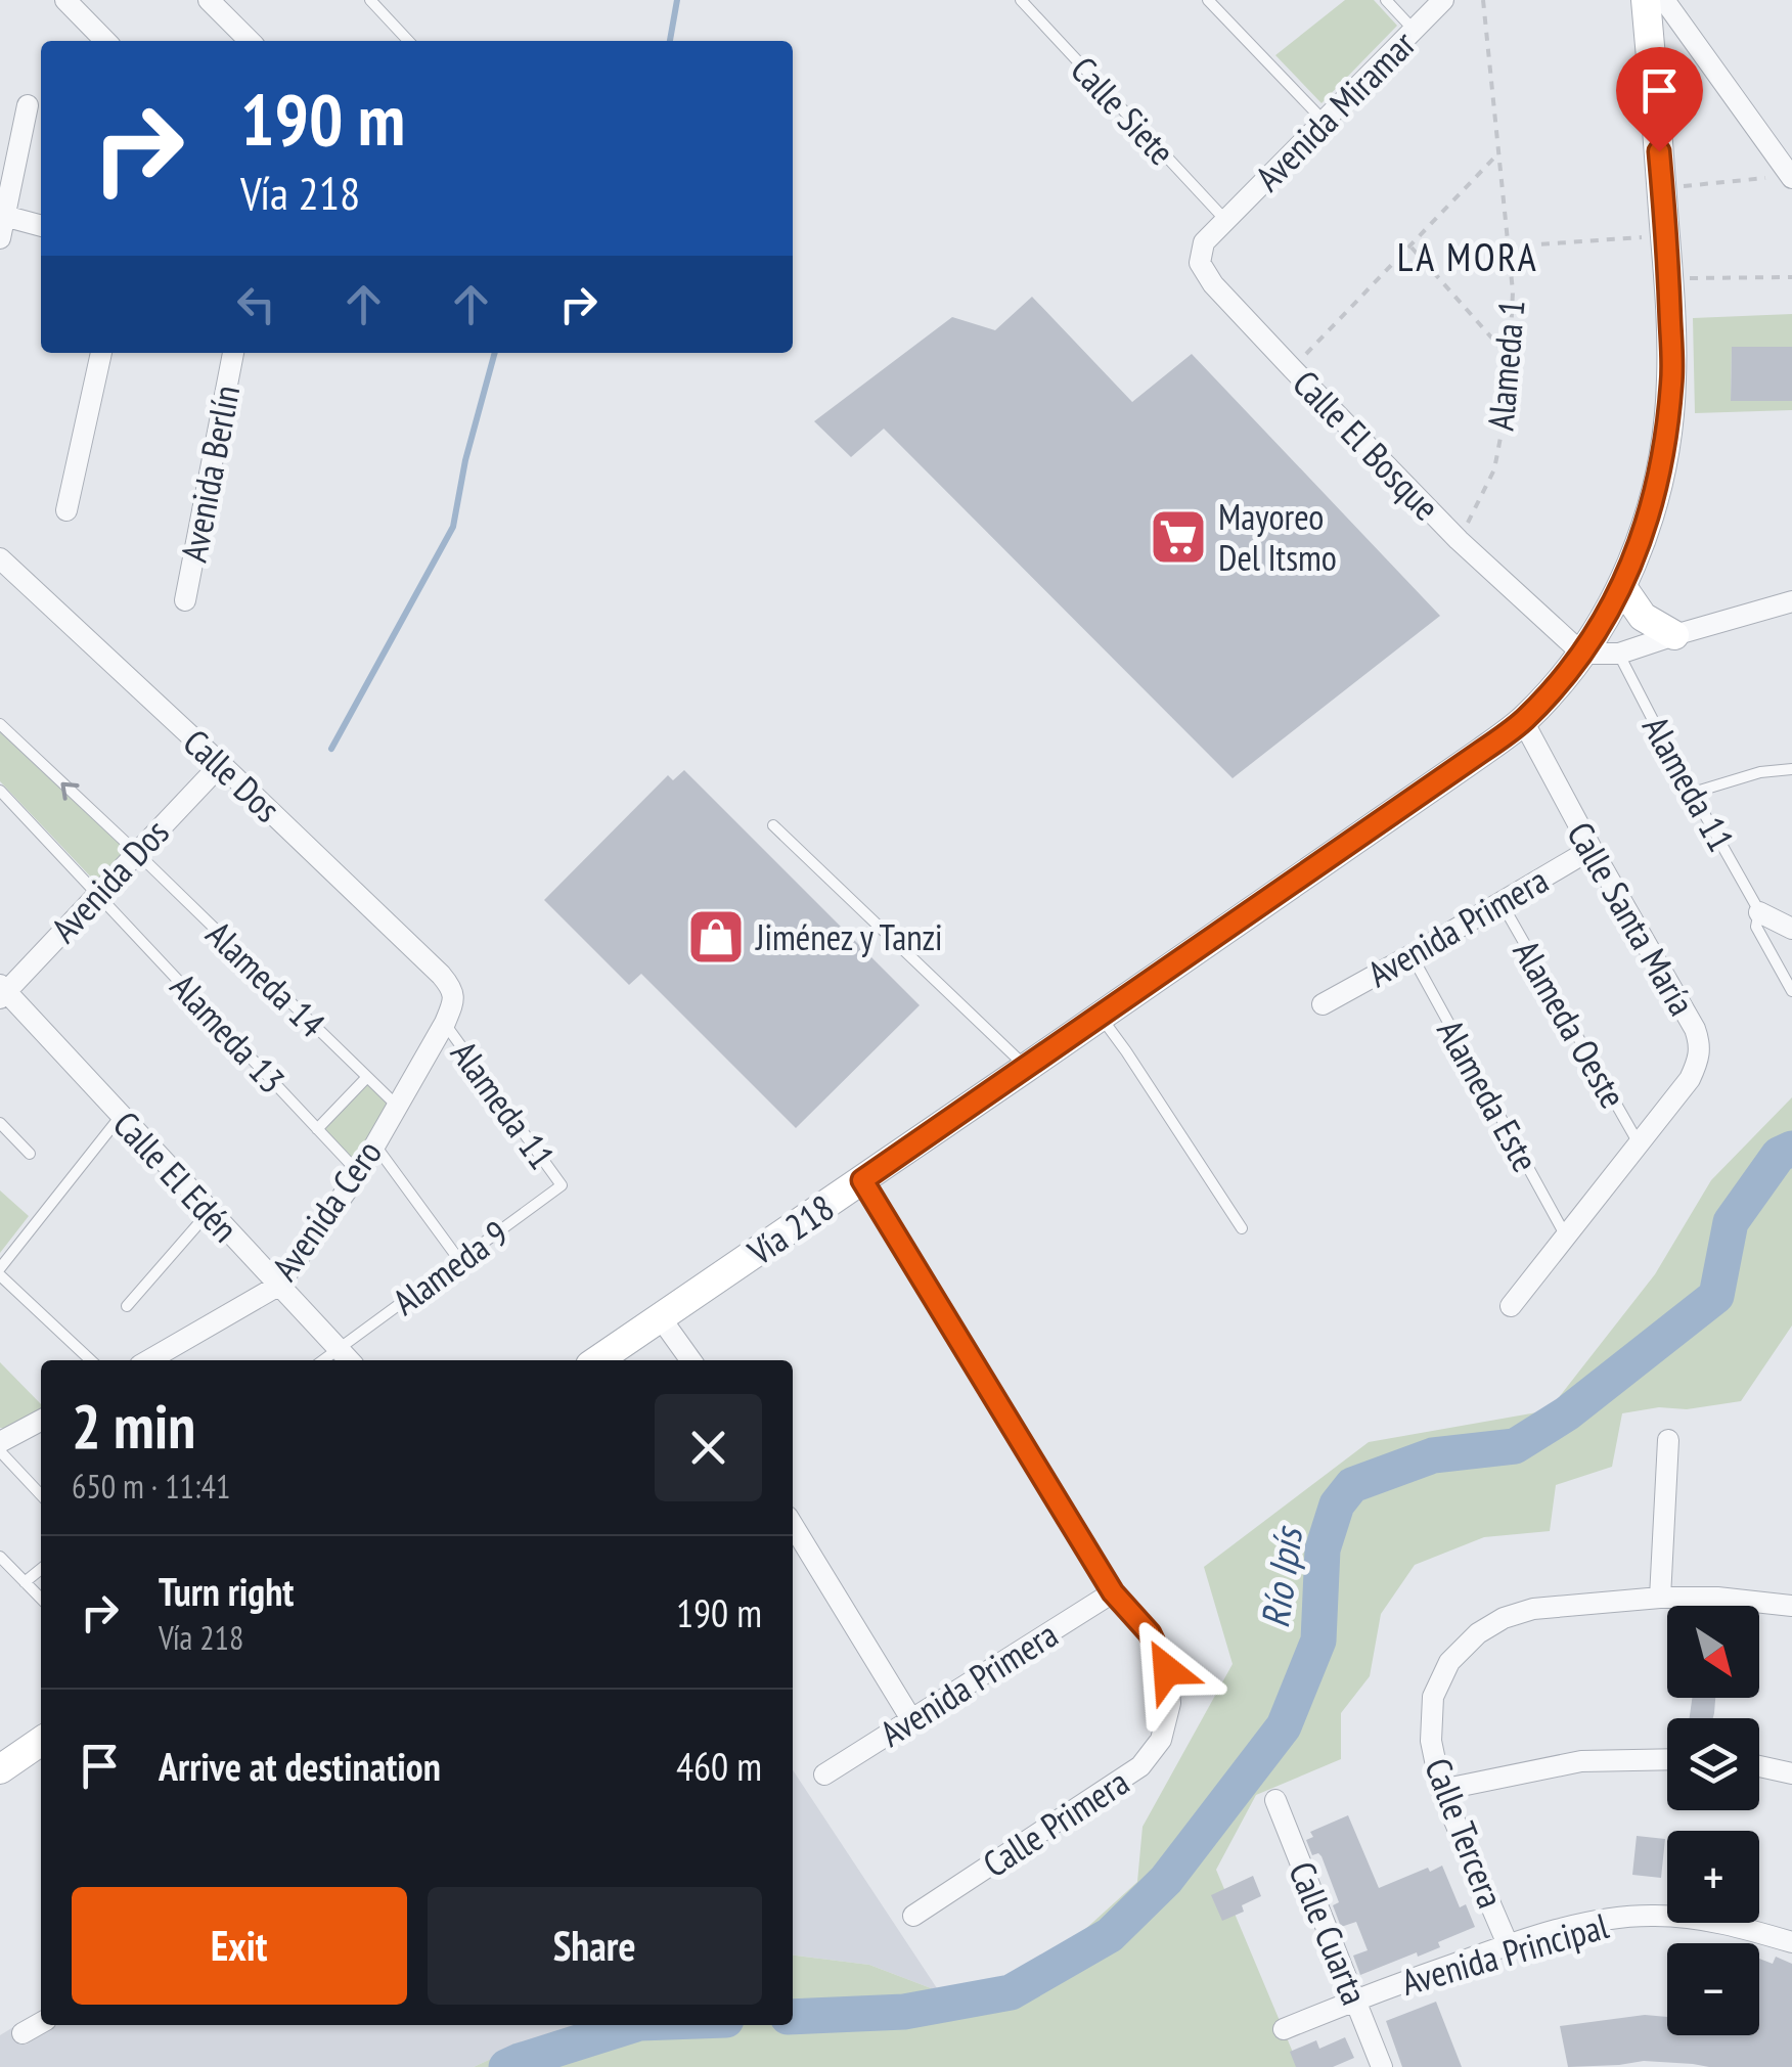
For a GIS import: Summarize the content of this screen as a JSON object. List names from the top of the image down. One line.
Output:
{"streets":{"main road":["Vía 218"],"street":["Avenida Miramar","Calle El Bosque","Avenida Berlín","Calle Dos","Avenida Dos","Calle Santa María","Avenida Primera","Calle El Edén","Avenida Cero","Calle Primera","Calle Tercera","Calle Cuarta","Avenida Principal"],"lane":["Calle Siete","Alameda 11","Alameda 14","Alameda Oeste","Alameda 13","Alameda Este","Alameda 9"],"path":["Alameda 1"]},"crossings":[["Calle Siete","Avenida Miramar"],["Calle Siete","Calle El Bosque"],["Avenida Miramar","Calle El Bosque"],["Alameda 1","Calle El Bosque"],["Calle El Bosque","Vía 218"],["Calle Dos","Avenida Dos"],["Calle Dos","Avenida Cero"],["Alameda 11","Avenida Cero"],["Alameda 11","Alameda 9"],["Avenida Dos","Alameda 14"],["Avenida Dos","Alameda 13"],["Avenida Dos","Calle El Edén"],["Calle Santa María","Avenida Primera"],["Calle Santa María","Alameda Oeste"],["Calle Santa María","Alameda Este"],["Calle Santa María","Vía 218"],["Avenida Primera","Alameda Oeste"],["Avenida Primera","Alameda Este"],["Avenida Primera","Calle Primera"],["Alameda 14","Avenida Cero"],["Alameda 13","Avenida Cero"],["Calle El Edén","Avenida Cero"],["Calle El Edén","Alameda 9"],["Vía 218","Calle Primera"],["Calle Tercera","Avenida Principal"],["Calle Cuarta","Avenida Principal"]],"districts":["LA MORA"],"water":["Río Ipís"],"places":{"supermarket":["Mayoreo Del Itsmo"],"shop":["Jiménez y Tanzi"]},"north":"bottom right","page":{"turn":["190 m","Vía 218"],"heading":["2 min","650 m · 11:41"],"list":[{"name":"Turn right","note":"Vía 218","value":"190 m"},{"name":"Arrive at destination","value":"460 m"}],"map_buttons":["+","−"],"buttons":["Exit","Share"]}}
